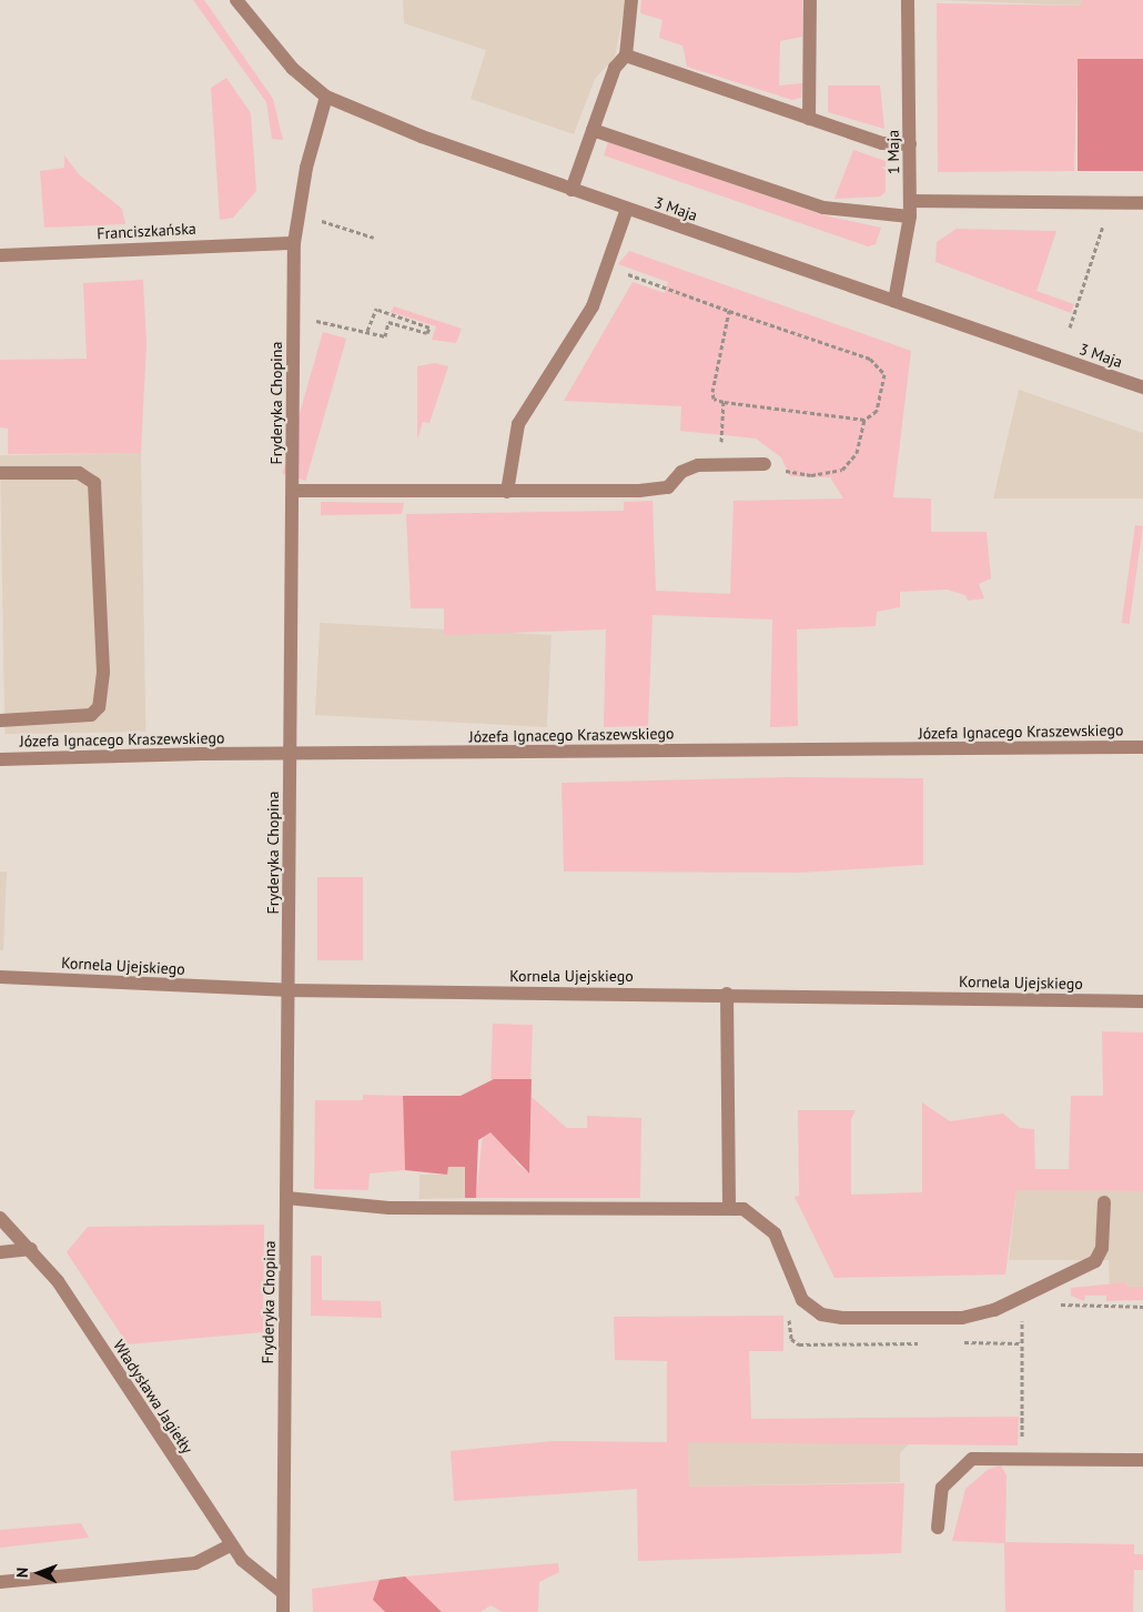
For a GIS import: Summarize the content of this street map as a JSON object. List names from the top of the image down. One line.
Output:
{"streets":{"street":["1 Maja","3 Maja","Franciszkańska","Fryderyka Chopina","Józefa Ignacego Kraszewskiego","Kornela Ujejskiego","Władysława Jagiełły"]},"crossings":[["1 Maja","3 Maja"],["3 Maja","Fryderyka Chopina"],["Franciszkańska","Fryderyka Chopina"],["Fryderyka Chopina","Józefa Ignacego Kraszewskiego"],["Fryderyka Chopina","Kornela Ujejskiego"],["Fryderyka Chopina","Władysława Jagiełły"]],"north":"left"}
